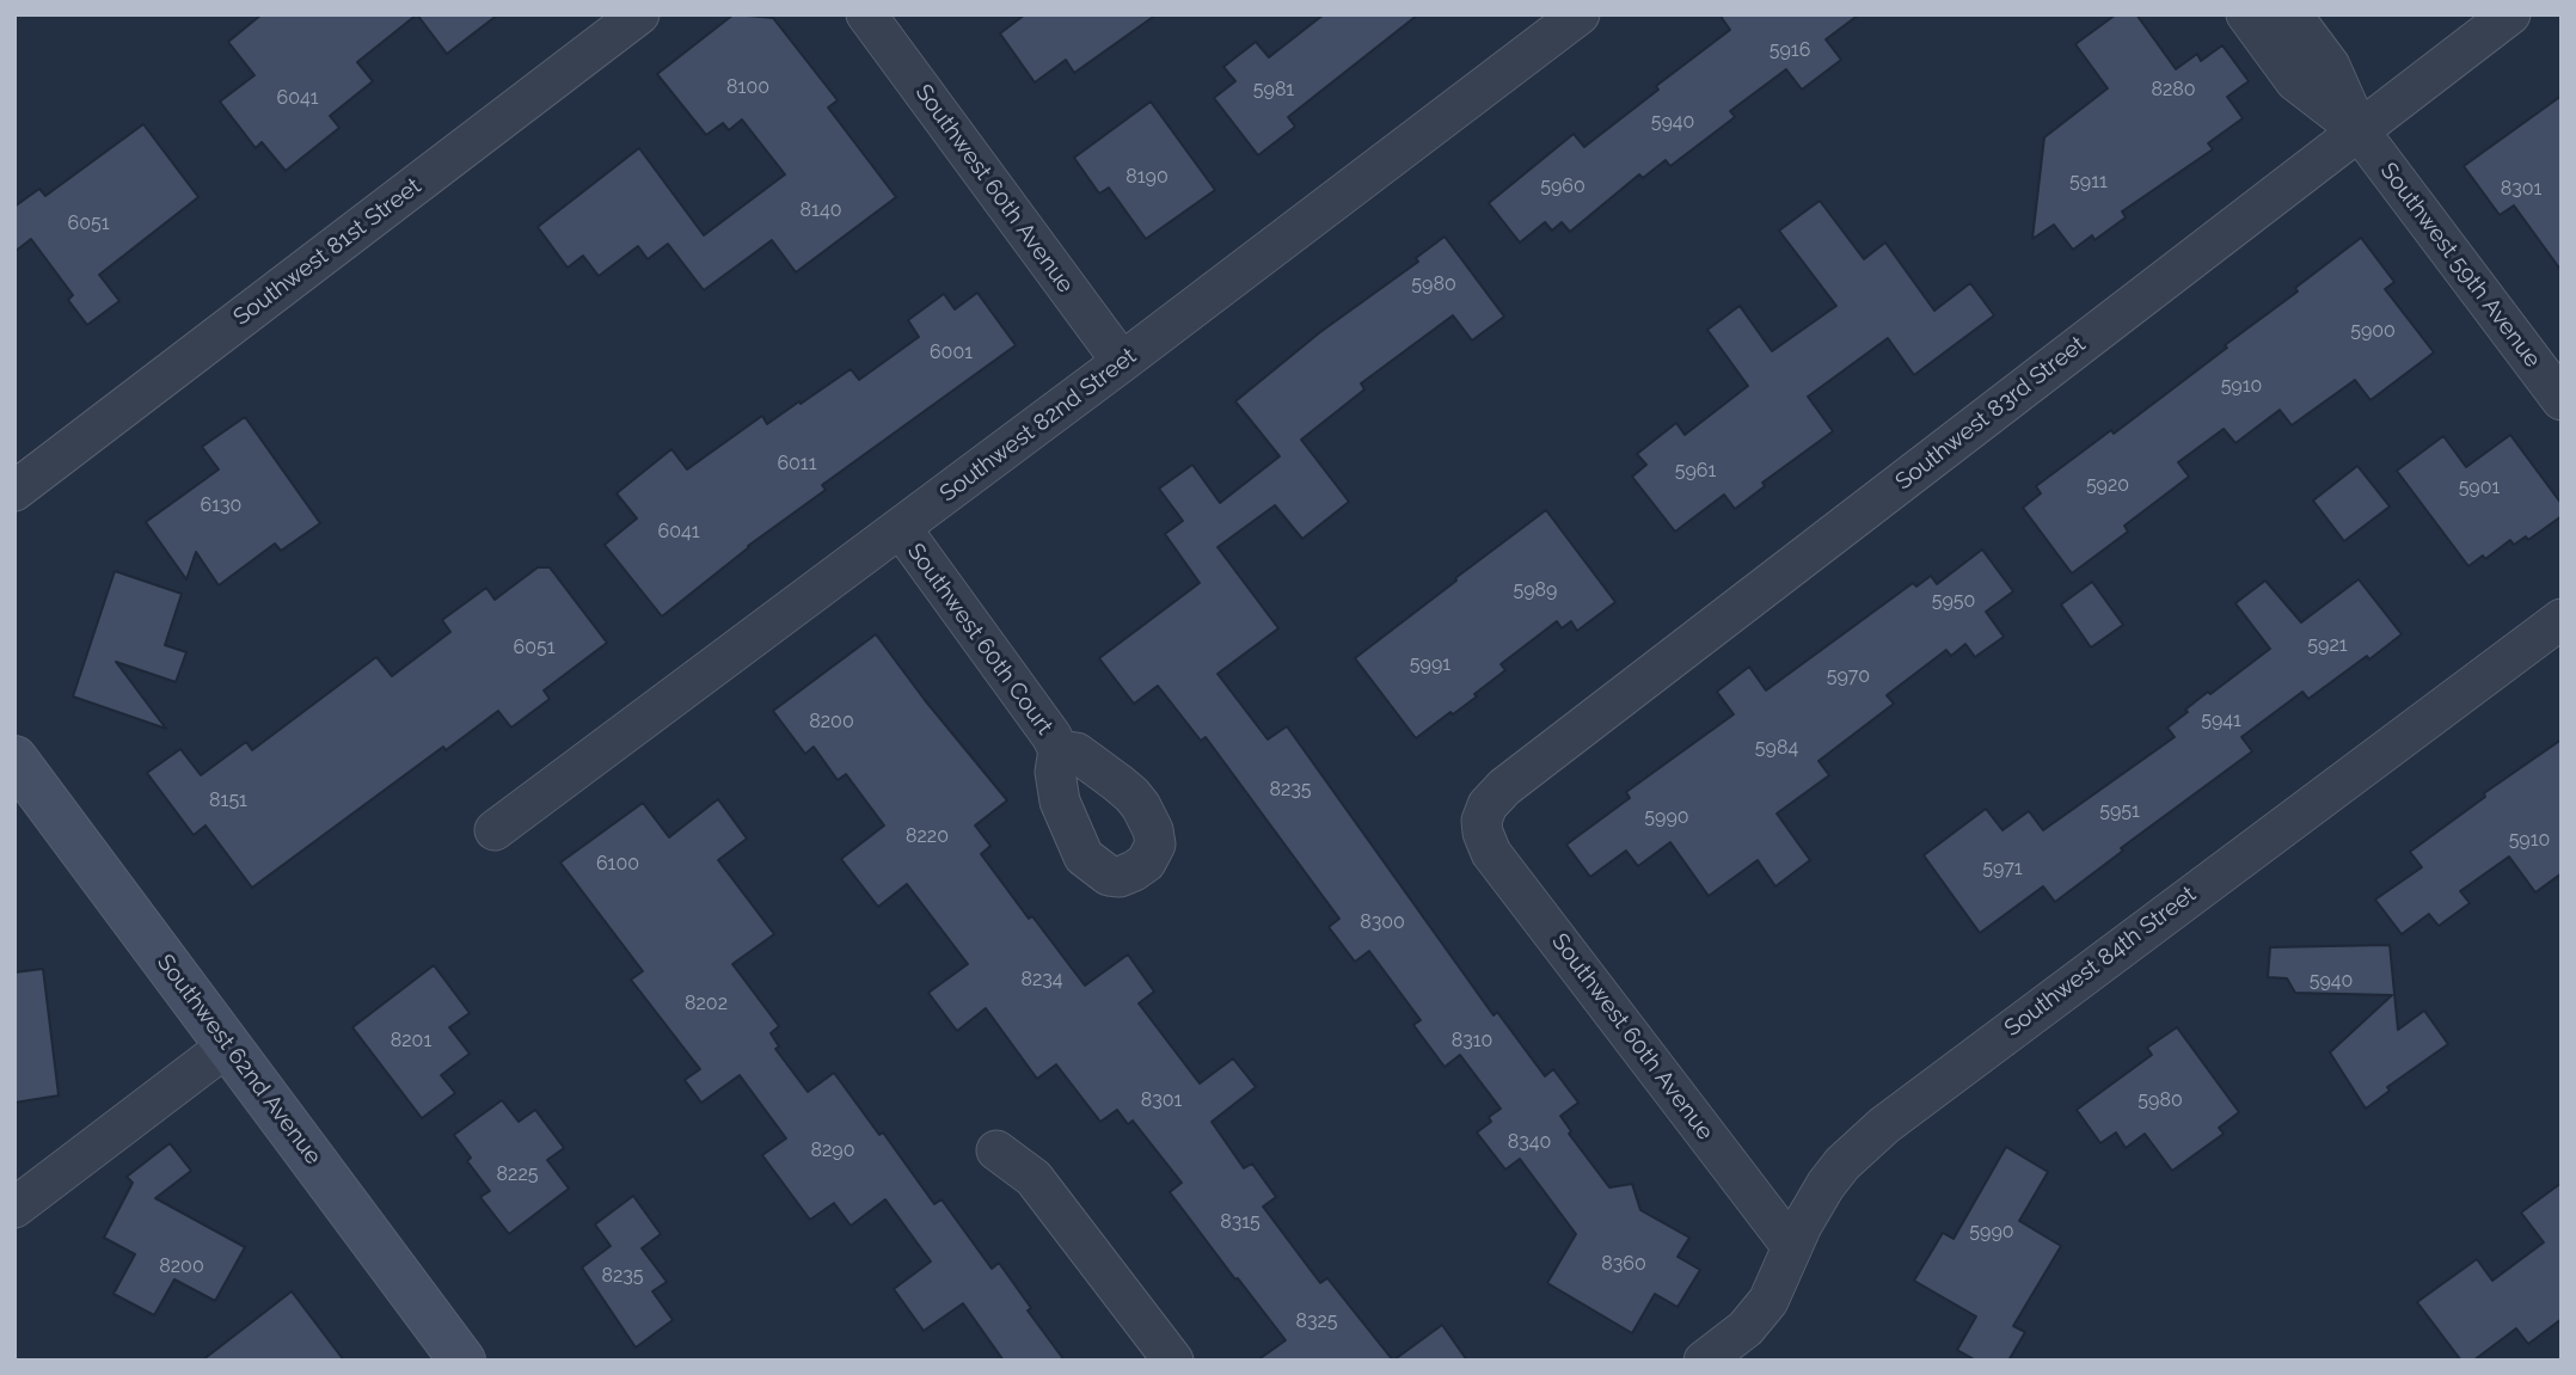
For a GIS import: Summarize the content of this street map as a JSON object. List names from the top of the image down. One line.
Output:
{"streets":{"street":["Southwest 60th Avenue","Southwest 81st Street","Southwest 59th Avenue","Southwest 83rd Street","Southwest 82nd Street","Southwest 60th Court","Southwest 84th Street","Southwest 62nd Avenue"]},"crossings":[["Southwest 60th Avenue","Southwest 83rd Street"],["Southwest 60th Avenue","Southwest 82nd Street"],["Southwest 60th Avenue","Southwest 84th Street"],["Southwest 59th Avenue","Southwest 83rd Street"],["Southwest 82nd Street","Southwest 60th Court"]],"house_numbers":["5916","8100","5981","8280","6041","5940","8190","5911","5960","8301","8140","6051","5980","5900","6001","5910","6011","5961","5920","5901","6130","6041","5989","5950","5921","6051","5991","5970","5941","8200","5984","8235","8151","5951","5990","8220","5910","6100","5971","8300","8234","5940","8202","8201","8310","8301","5980","8340","8290","8225","8315","5990","8360","8200","8235","8325"]}
